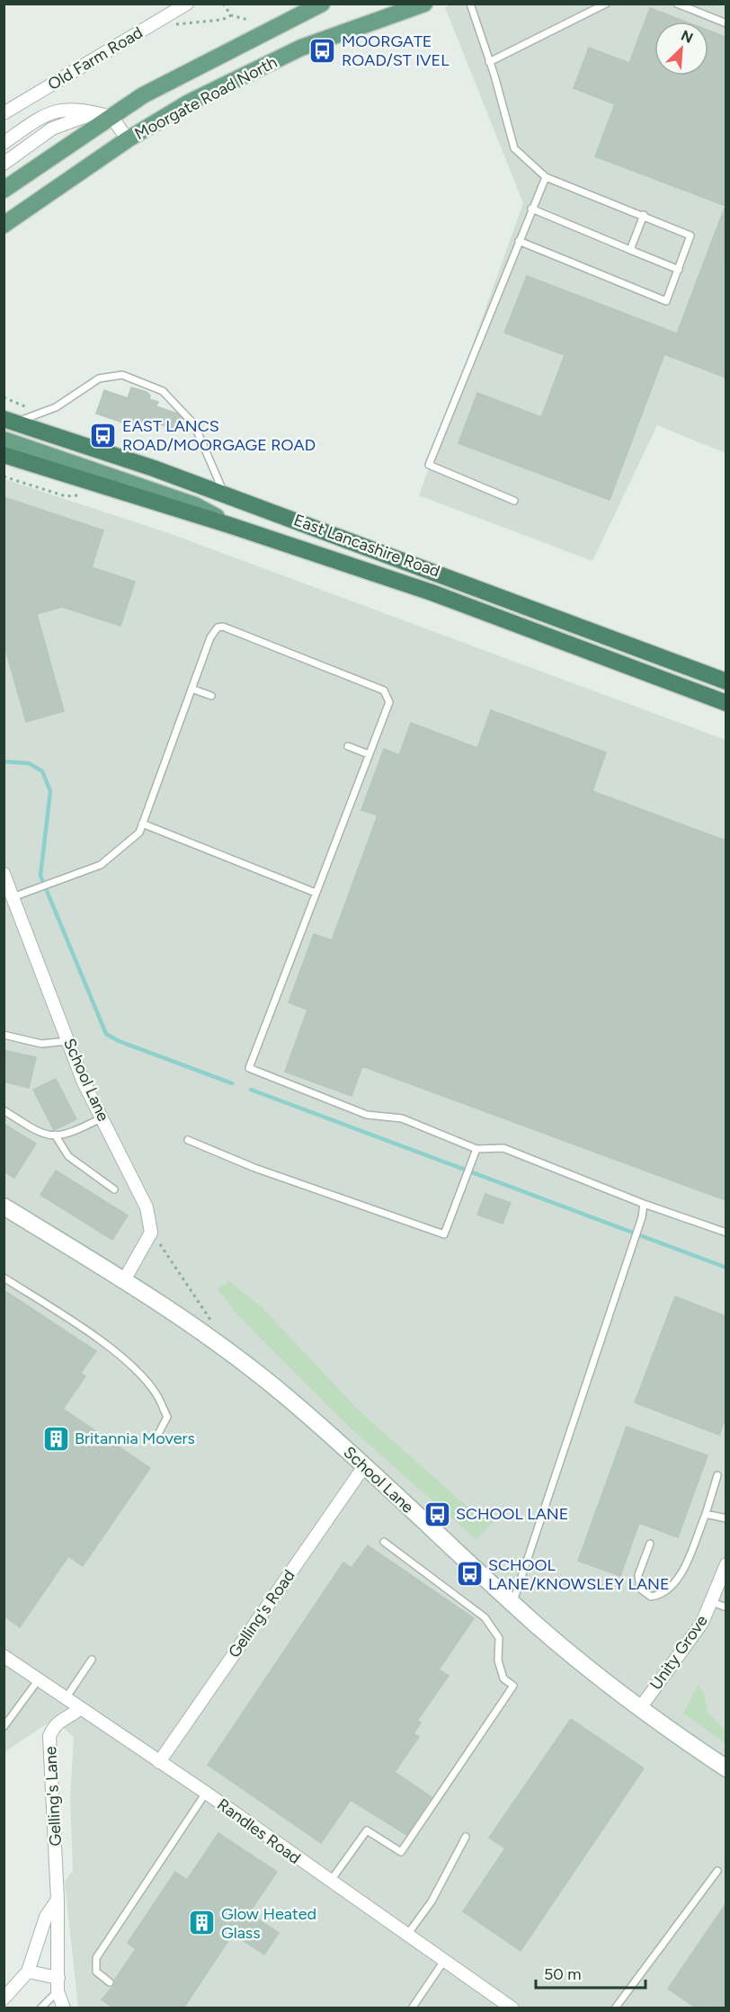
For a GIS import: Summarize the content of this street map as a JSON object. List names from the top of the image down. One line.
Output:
{"streets":{"highway":["East Lancashire Road"],"main road":["Moorgate Road North","School Lane"],"street":["Old Farm Road","Gelling's Road","Unity Grove","Gelling's Lane","Randles Road"]},"crossings":[["School Lane","Gelling's Road"],["School Lane","Unity Grove"],["Gelling's Road","Randles Road"],["Gelling's Lane","Randles Road"]],"places":{"bus stop":["MOORGATE ROAD/ST IVEL","EAST LANCS ROAD/MOORGAGE ROAD","SCHOOL LANE","SCHOOL LANE/KNOWSLEY LANE"],"building":["Britannia Movers","Glow Heated Glass"]},"scale_bar":"50 m","north":"top right"}
